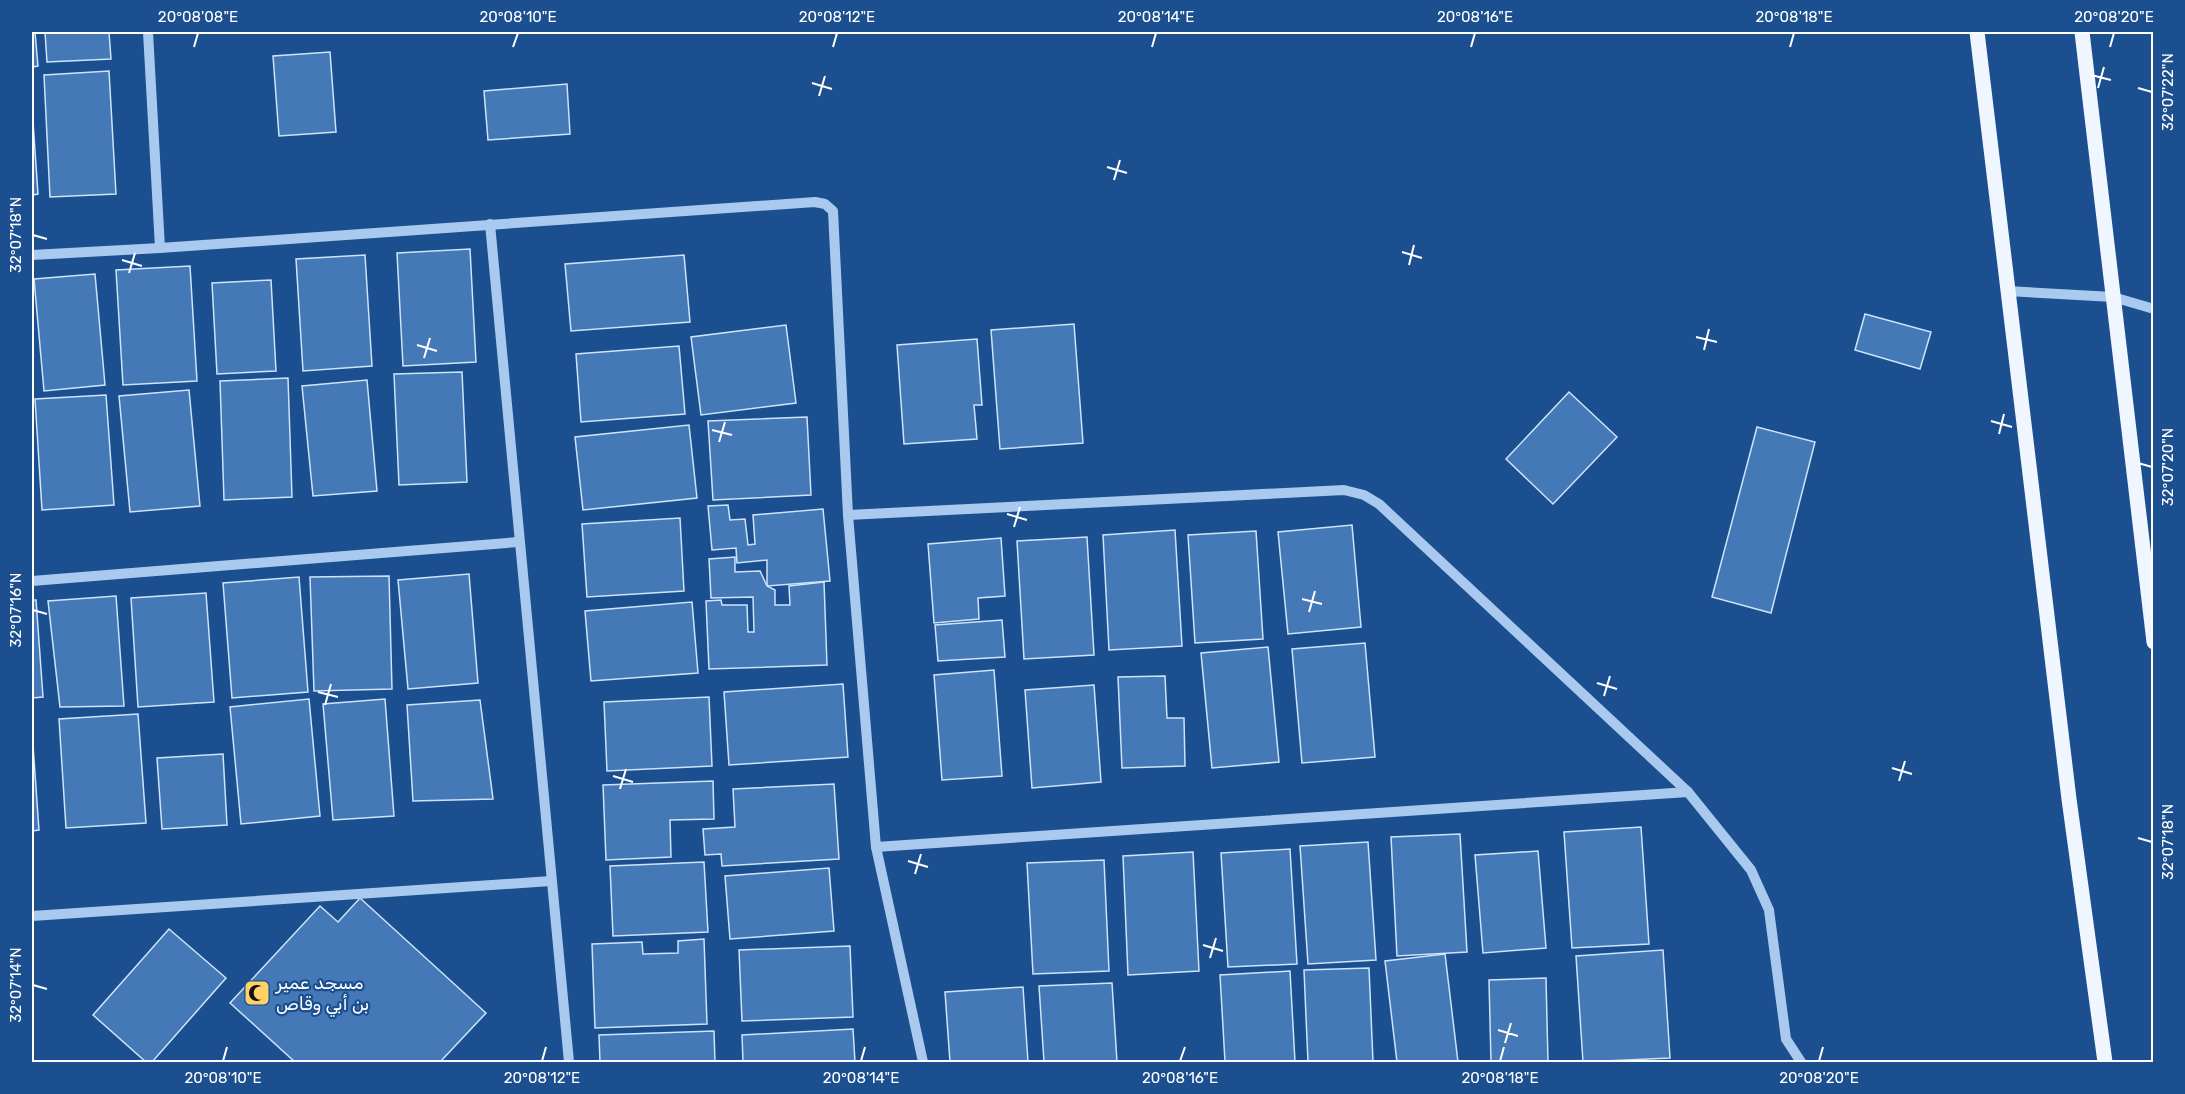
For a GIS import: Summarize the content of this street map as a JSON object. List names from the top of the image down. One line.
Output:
{"places":{"mosque":["مسجد عمير بن أبي وقاص"]},"coordinates":["20°08'08\"E","20°08'10\"E","20°08'12\"E","20°08'14\"E","20°08'16\"E","20°08'18\"E","20°08'20\"E","32°07'22\"N","32°07'18\"N","32°07'20\"N","32°07'16\"N","32°07'14\"N"]}
